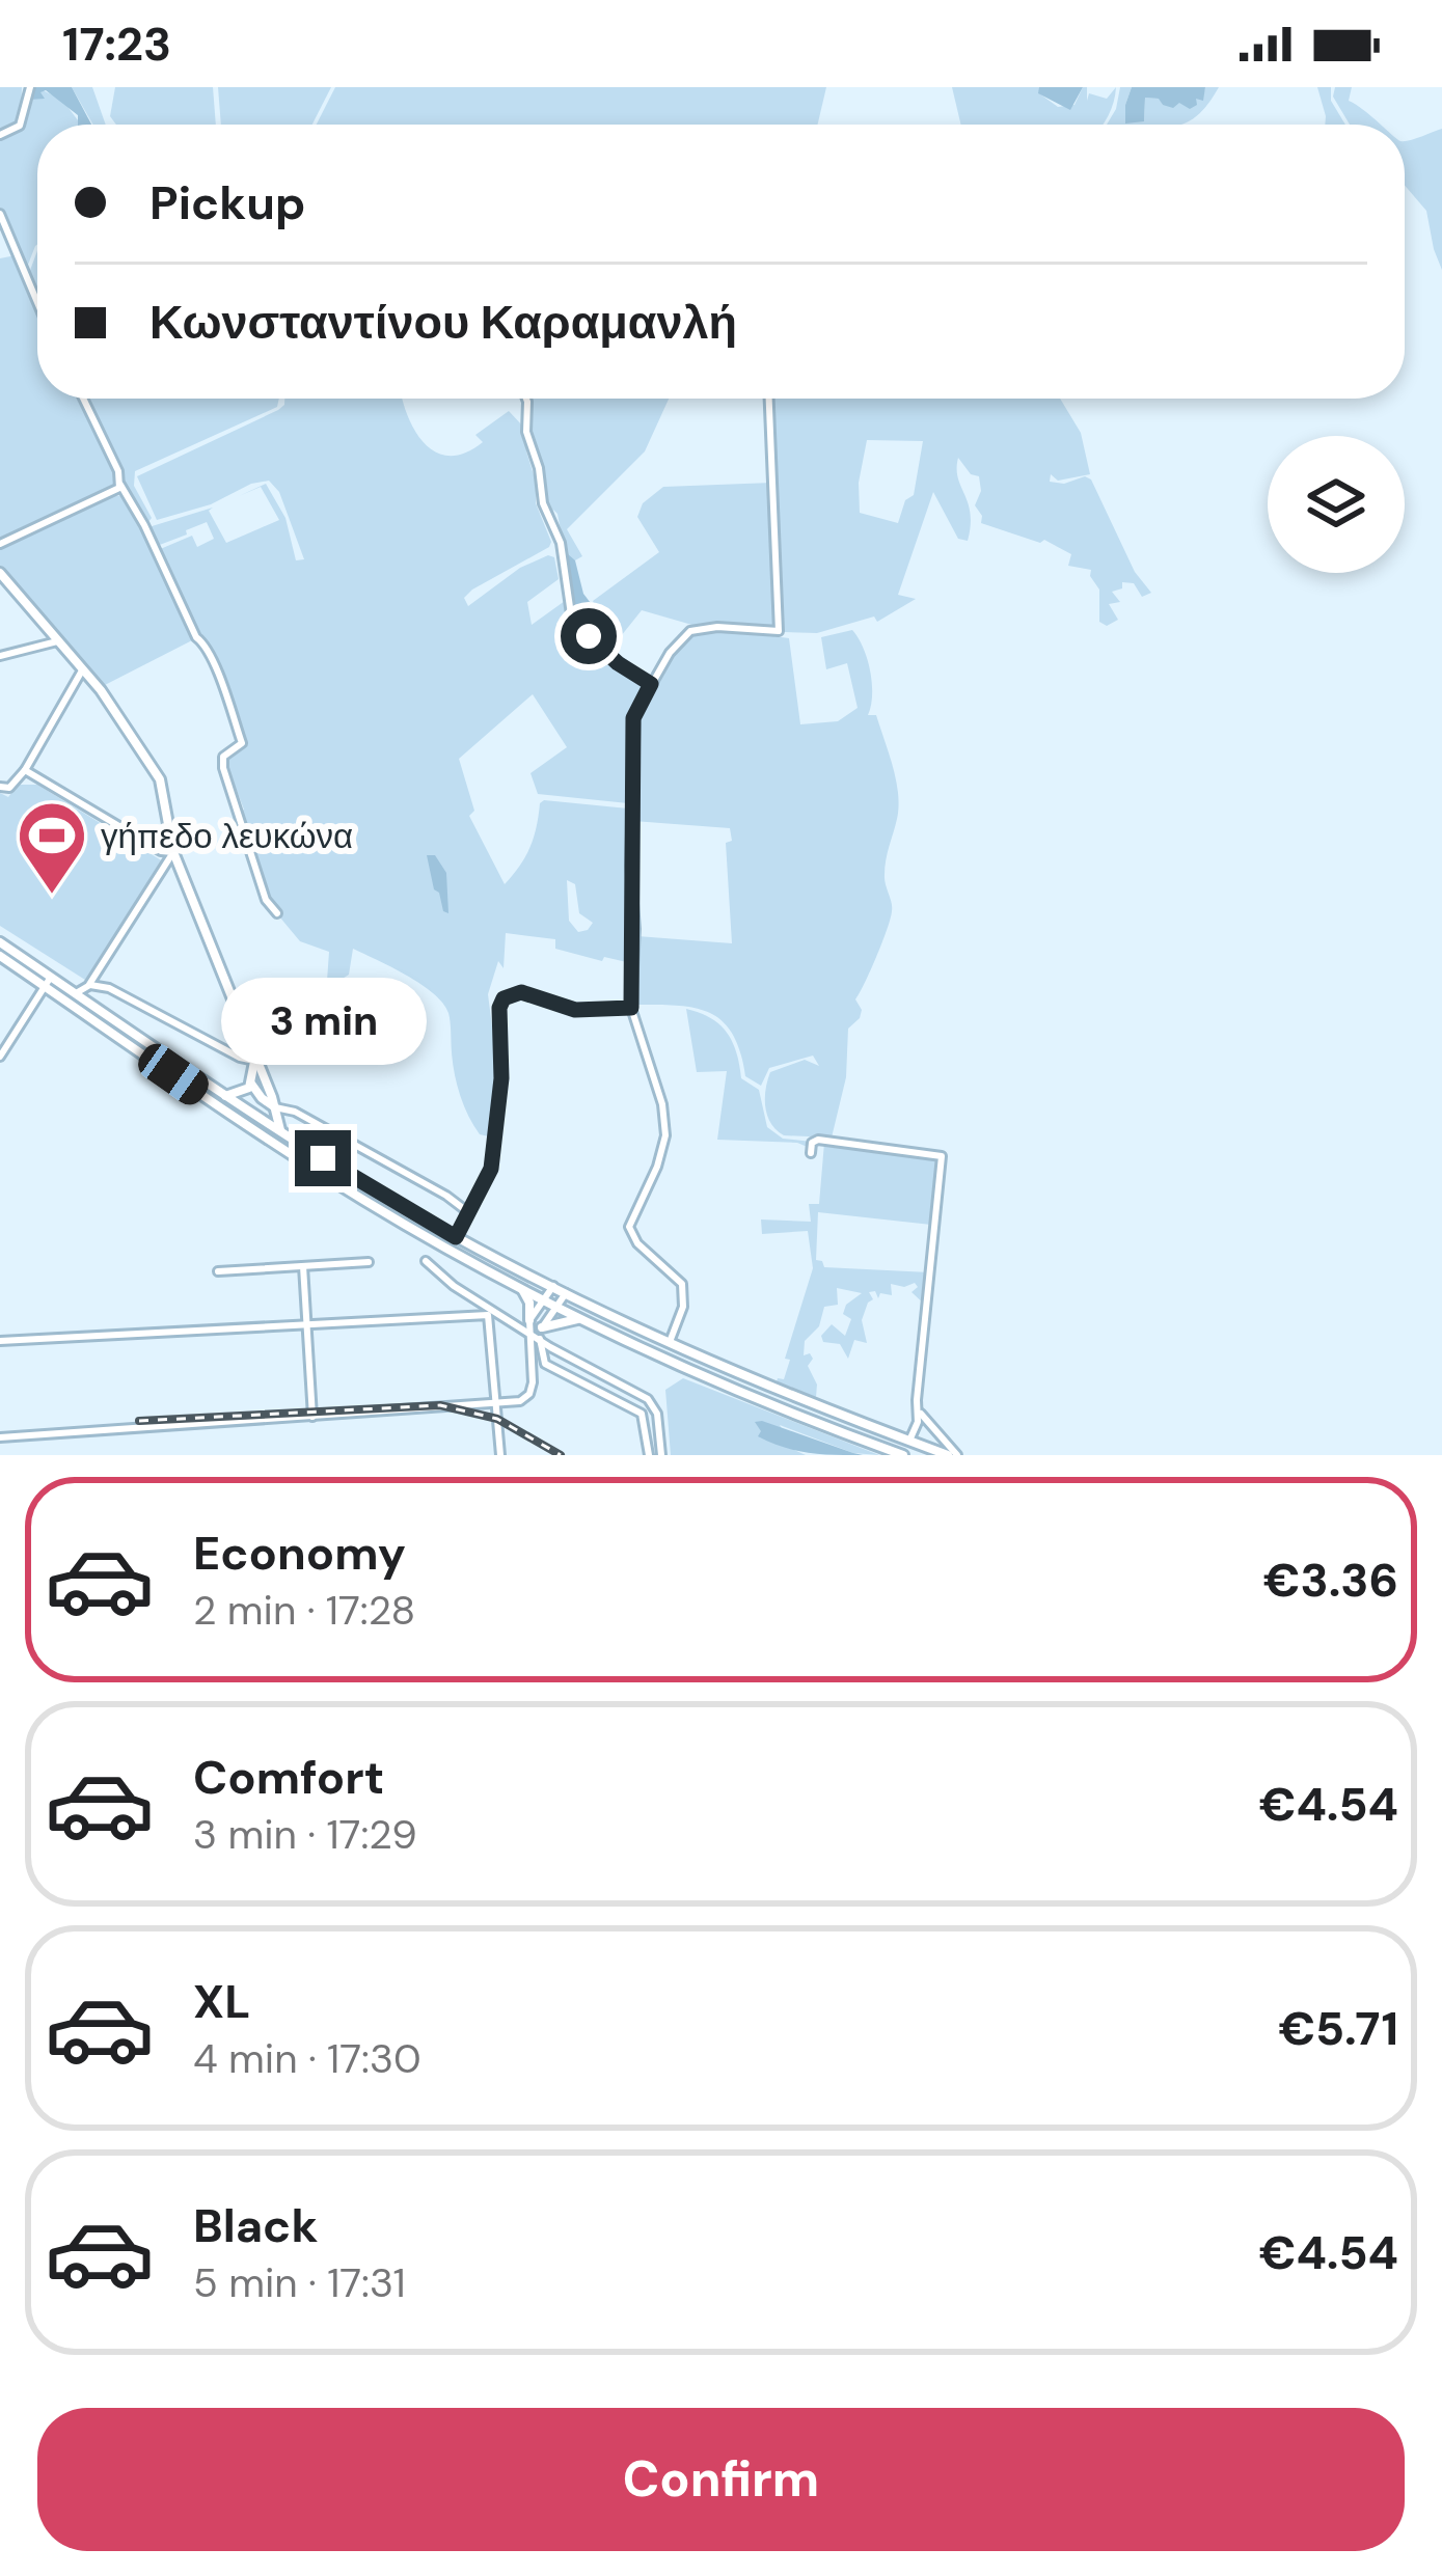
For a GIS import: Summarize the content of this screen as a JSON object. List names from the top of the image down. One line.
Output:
{"places":{"sports":["γήπεδο λευκώνα"]},"page":{"status":"17:23","banner":["Pickup","Κωνσταντίνου Καραμανλή"],"bubble":"3 min","list":[{"name":"Economy","note":"2 min · 17:28","value":"€3.36"},{"name":"Comfort","note":"3 min · 17:29","value":"€4.54"},{"name":"XL","note":"4 min · 17:30","value":"€5.71"},{"name":"Black","note":"5 min · 17:31","value":"€4.54"}],"buttons":"Confirm"}}
